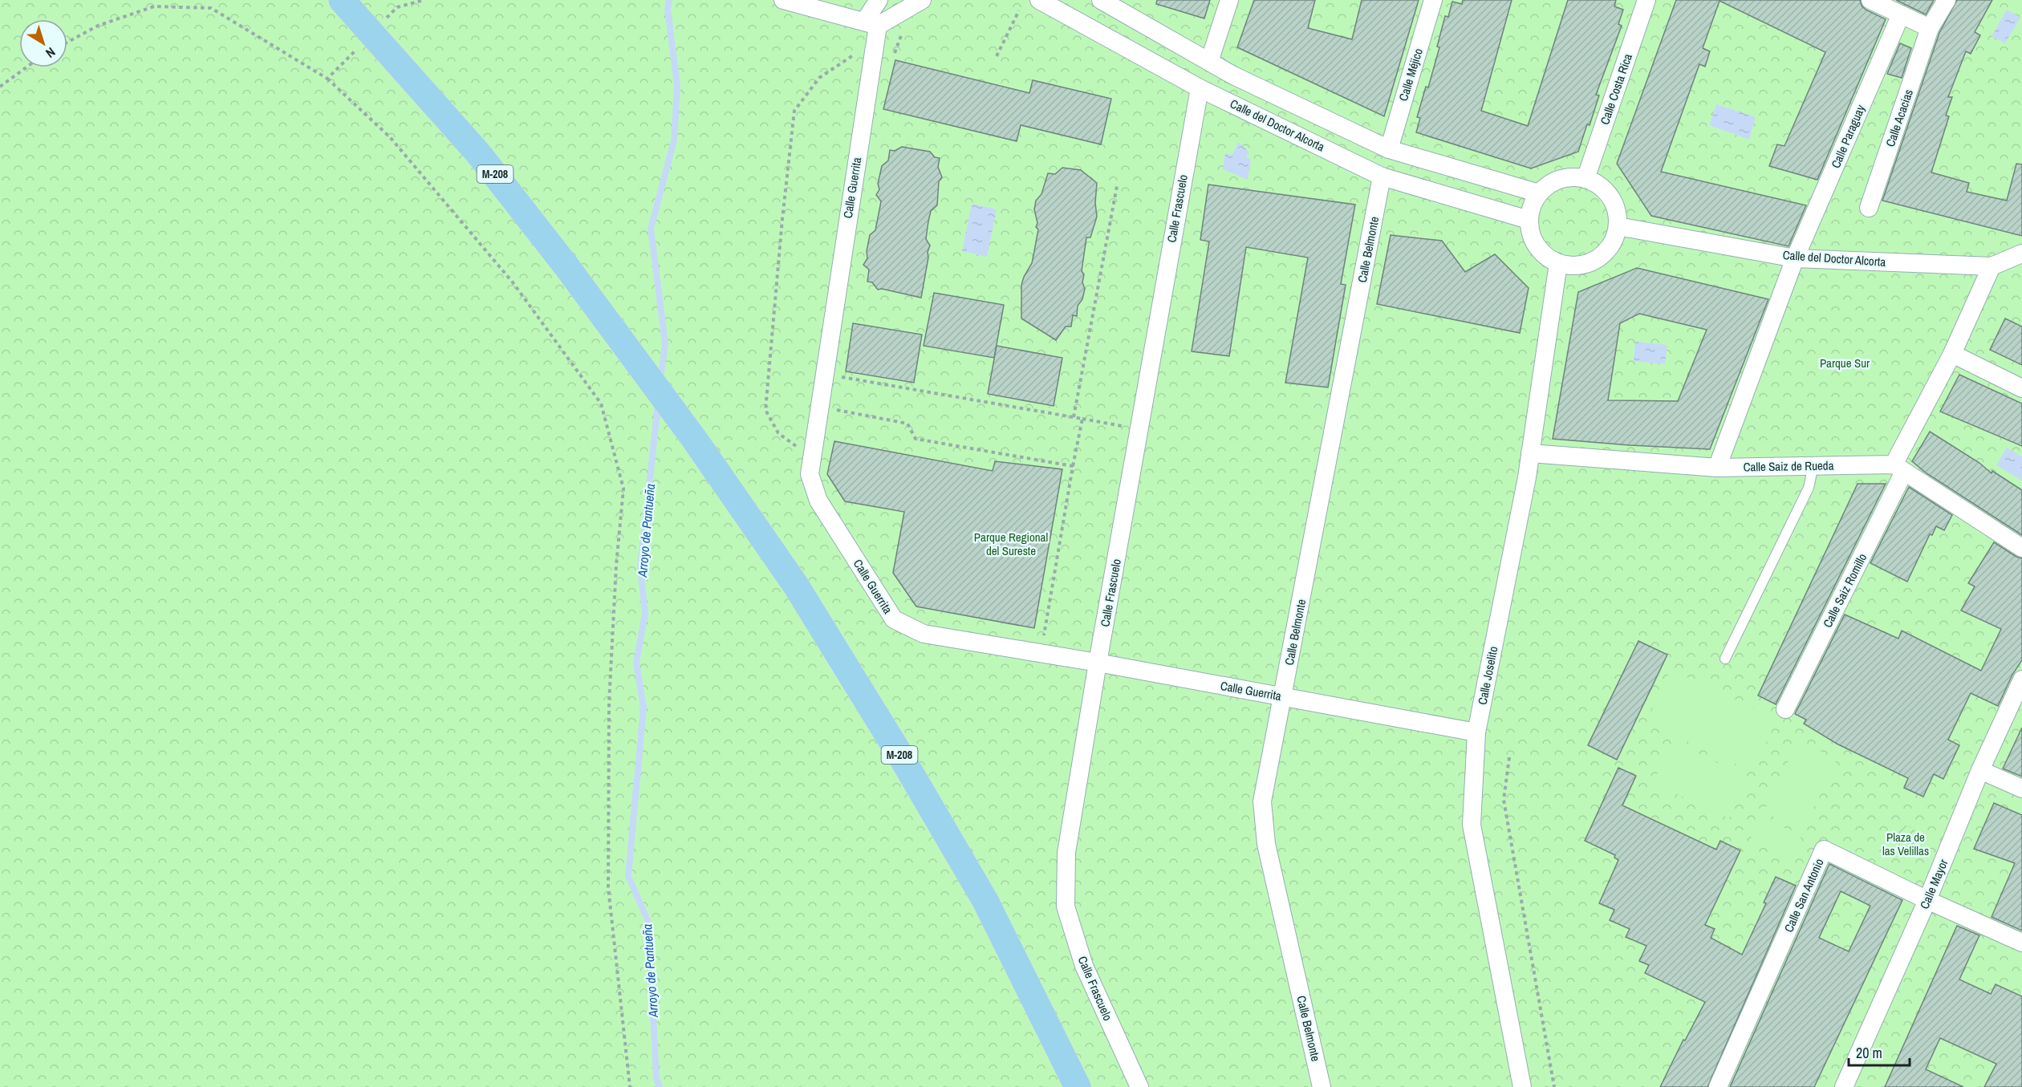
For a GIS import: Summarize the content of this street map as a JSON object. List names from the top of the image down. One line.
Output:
{"streets":{"main road":["M-208"],"street":["Calle Méjico","Calle Costa Rica","Calle Acacias","Calle del Doctor Alcorta","Calle Paraguay","Calle Guerrita","Calle Frascuelo","Calle Belmonte","Calle Saiz de Rueda","Calle Saiz Romillo","Calle Joselito","Calle Mayor","Calle San Antonio"]},"crossings":[["Calle Méjico","Calle del Doctor Alcorta"],["Calle Costa Rica","Calle del Doctor Alcorta"],["Calle Costa Rica","Calle Joselito"],["Calle del Doctor Alcorta","Calle Paraguay"],["Calle del Doctor Alcorta","Calle Frascuelo"],["Calle del Doctor Alcorta","Calle Belmonte"],["Calle del Doctor Alcorta","Calle Saiz Romillo"],["Calle del Doctor Alcorta","Calle Joselito"],["Calle Paraguay","Calle Saiz de Rueda"],["Calle Guerrita","Calle Frascuelo"],["Calle Guerrita","Calle Belmonte"],["Calle Guerrita","Calle Joselito"],["Calle Saiz de Rueda","Calle Saiz Romillo"],["Calle Saiz de Rueda","Calle Joselito"],["Calle Mayor","Calle San Antonio"]],"water":["Arroyo de Pantueña"],"parks":["Parque Sur","Parque Regional del Sureste","Plaza de las Velillas"],"scale_bar":"20 m","north":"bottom right"}
